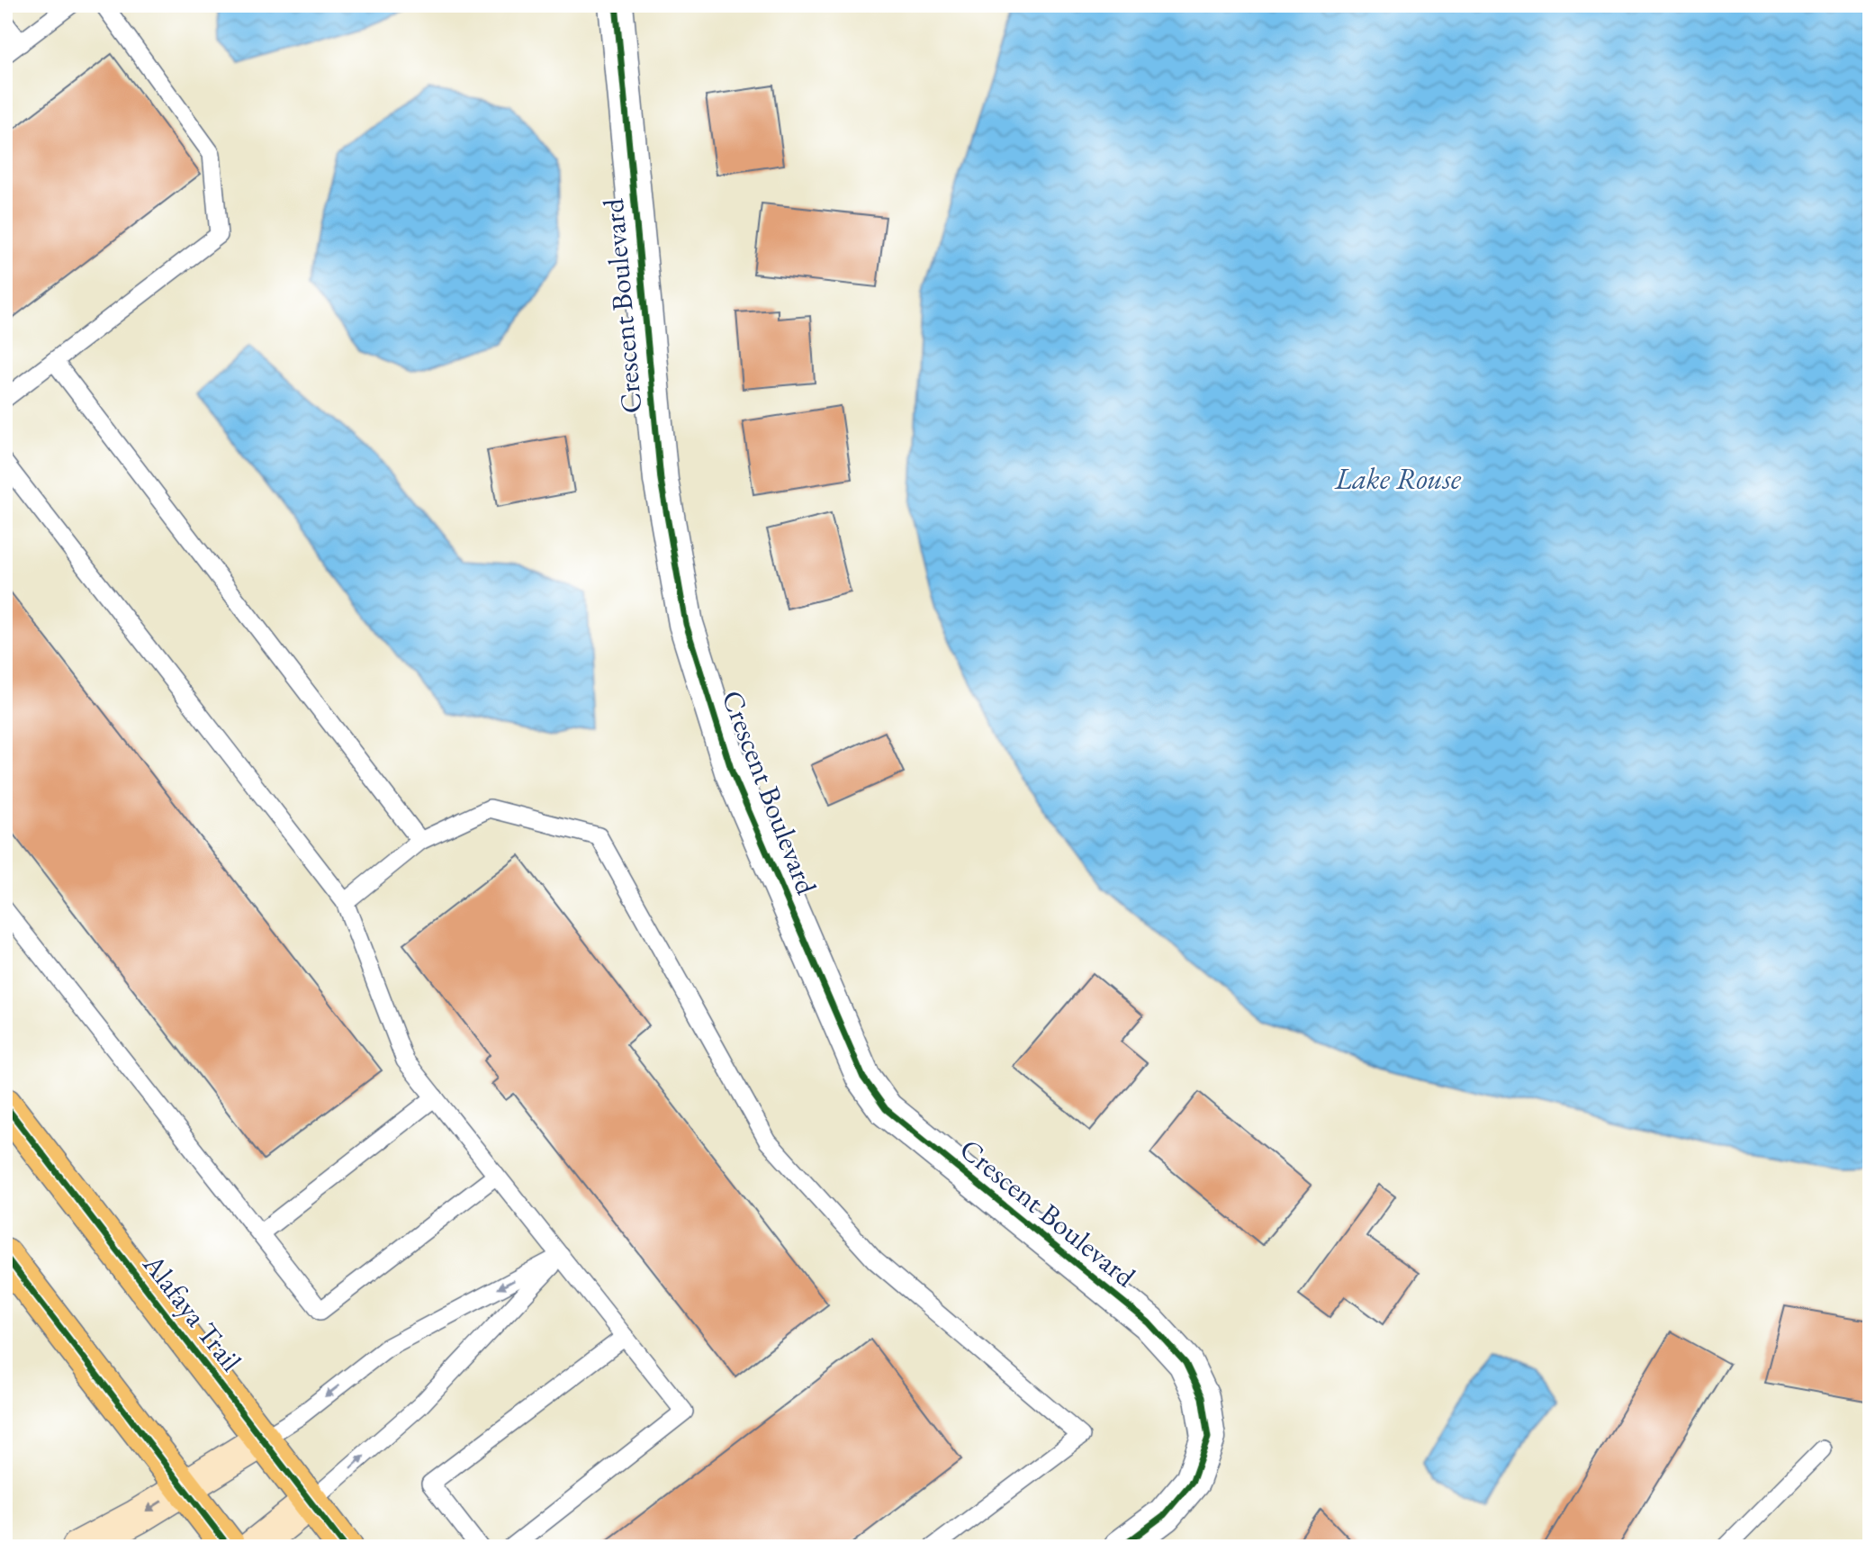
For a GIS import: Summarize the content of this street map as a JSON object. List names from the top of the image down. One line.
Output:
{"streets":{"main road":["Alafaya Trail"],"street":["Crescent Boulevard"]},"water":["Lake Rouse"]}
